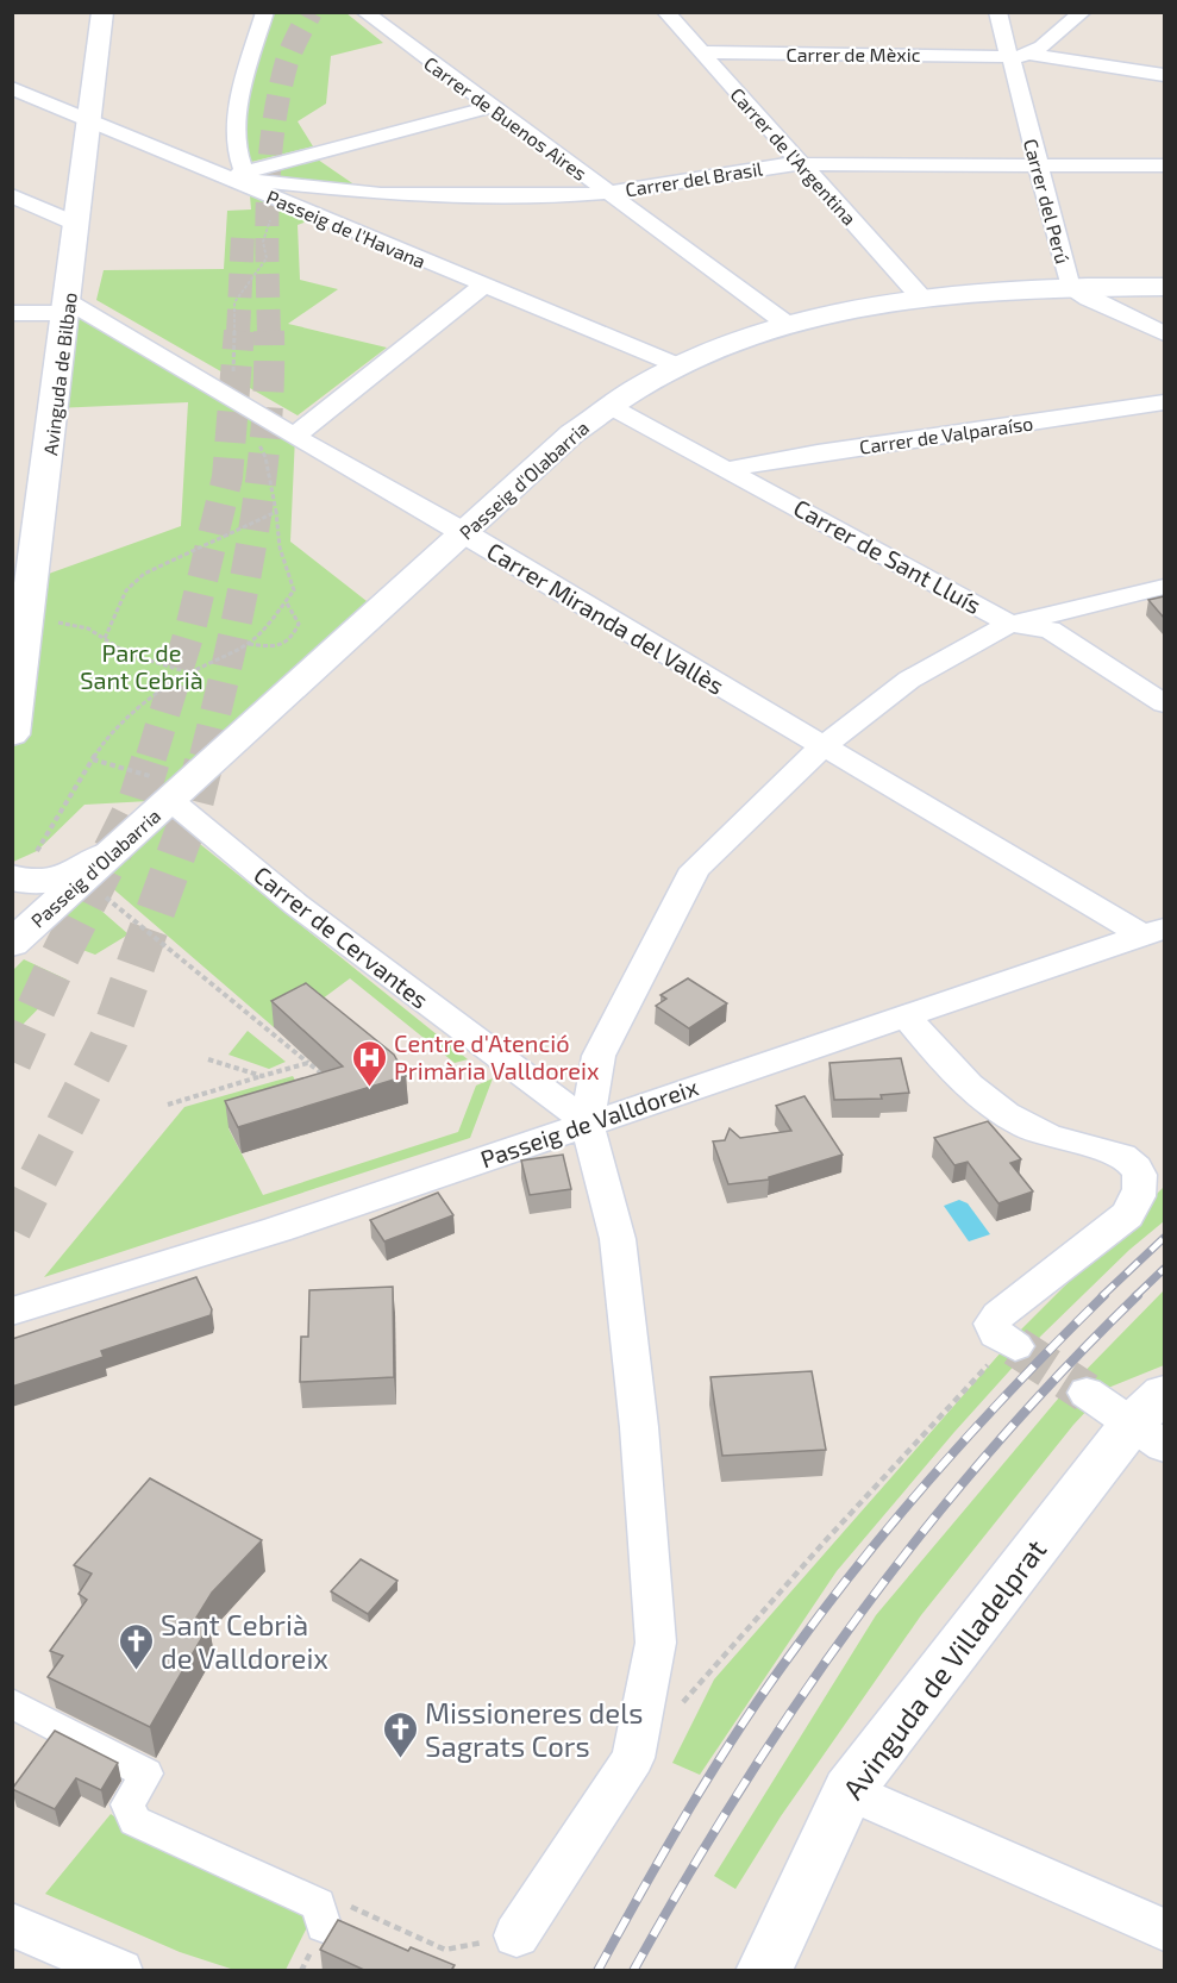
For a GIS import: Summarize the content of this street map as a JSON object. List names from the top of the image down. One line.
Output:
{"streets":{"street":["Carrer de Mèxic","Carrer de Buenos Aires","Carrer de l'Argentina","Carrer del Brasil","Carrer del Perú","Passeig de l'Havana","Avinguda de Bilbao","Carrer de Valparaíso","Passeig d'Olabarria","Carrer de Sant Lluís","Carrer Miranda del Vallès","Carrer de Cervantes","Passeig de Valldoreix","Avinguda de Villadelprat"]},"crossings":[["Carrer de Mèxic","Carrer de l'Argentina"],["Carrer de Mèxic","Carrer del Perú"],["Carrer de Buenos Aires","Carrer del Brasil"],["Carrer de Buenos Aires","Passeig d'Olabarria"],["Carrer de l'Argentina","Carrer del Brasil"],["Carrer de l'Argentina","Passeig d'Olabarria"],["Carrer del Brasil","Carrer del Perú"],["Carrer del Brasil","Passeig de l'Havana"],["Carrer del Perú","Passeig d'Olabarria"],["Passeig de l'Havana","Avinguda de Bilbao"],["Passeig de l'Havana","Passeig d'Olabarria"],["Avinguda de Bilbao","Carrer Miranda del Vallès"],["Carrer de Valparaíso","Carrer de Sant Lluís"],["Passeig d'Olabarria","Carrer de Sant Lluís"],["Passeig d'Olabarria","Carrer Miranda del Vallès"],["Passeig d'Olabarria","Carrer de Cervantes"],["Carrer Miranda del Vallès","Passeig de Valldoreix"],["Carrer de Cervantes","Passeig de Valldoreix"]],"parks":["Parc de Sant Cebrià"],"places":{"hospital":["Centre d'Atenció Primària Valldoreix"],"church":["Sant Cebrià de Valldoreix","Missioneres dels Sagrats Cors"]}}
